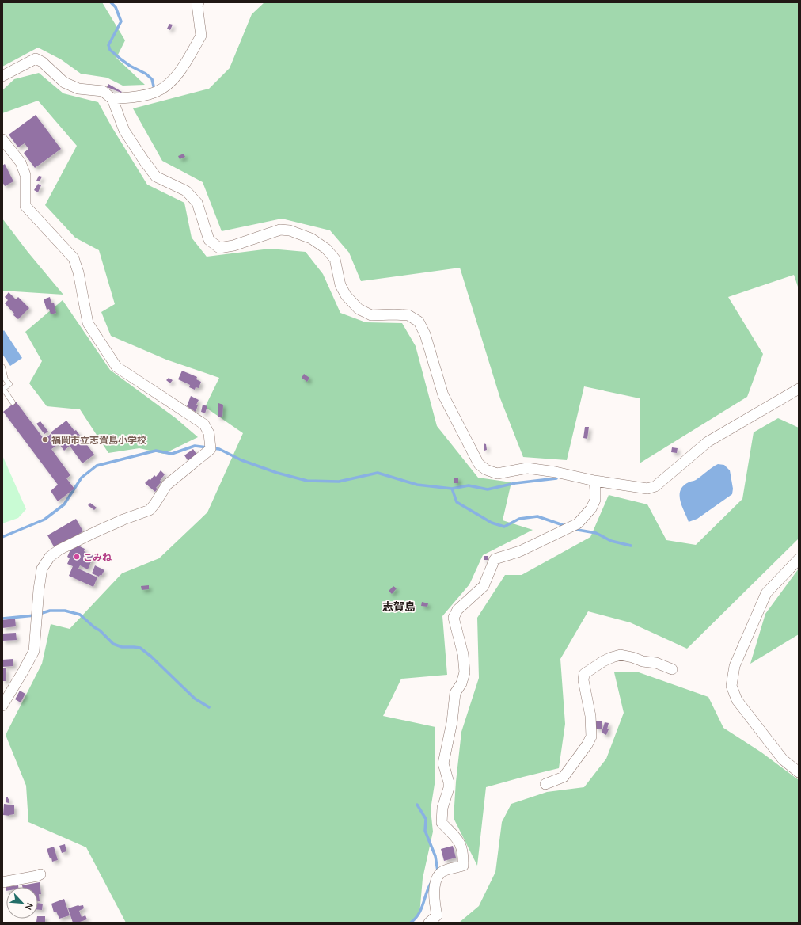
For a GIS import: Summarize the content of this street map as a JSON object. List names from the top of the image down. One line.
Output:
{"districts":["志賀島"],"places":["福岡市立志賀島小学校","こみね"],"north":"bottom right"}
